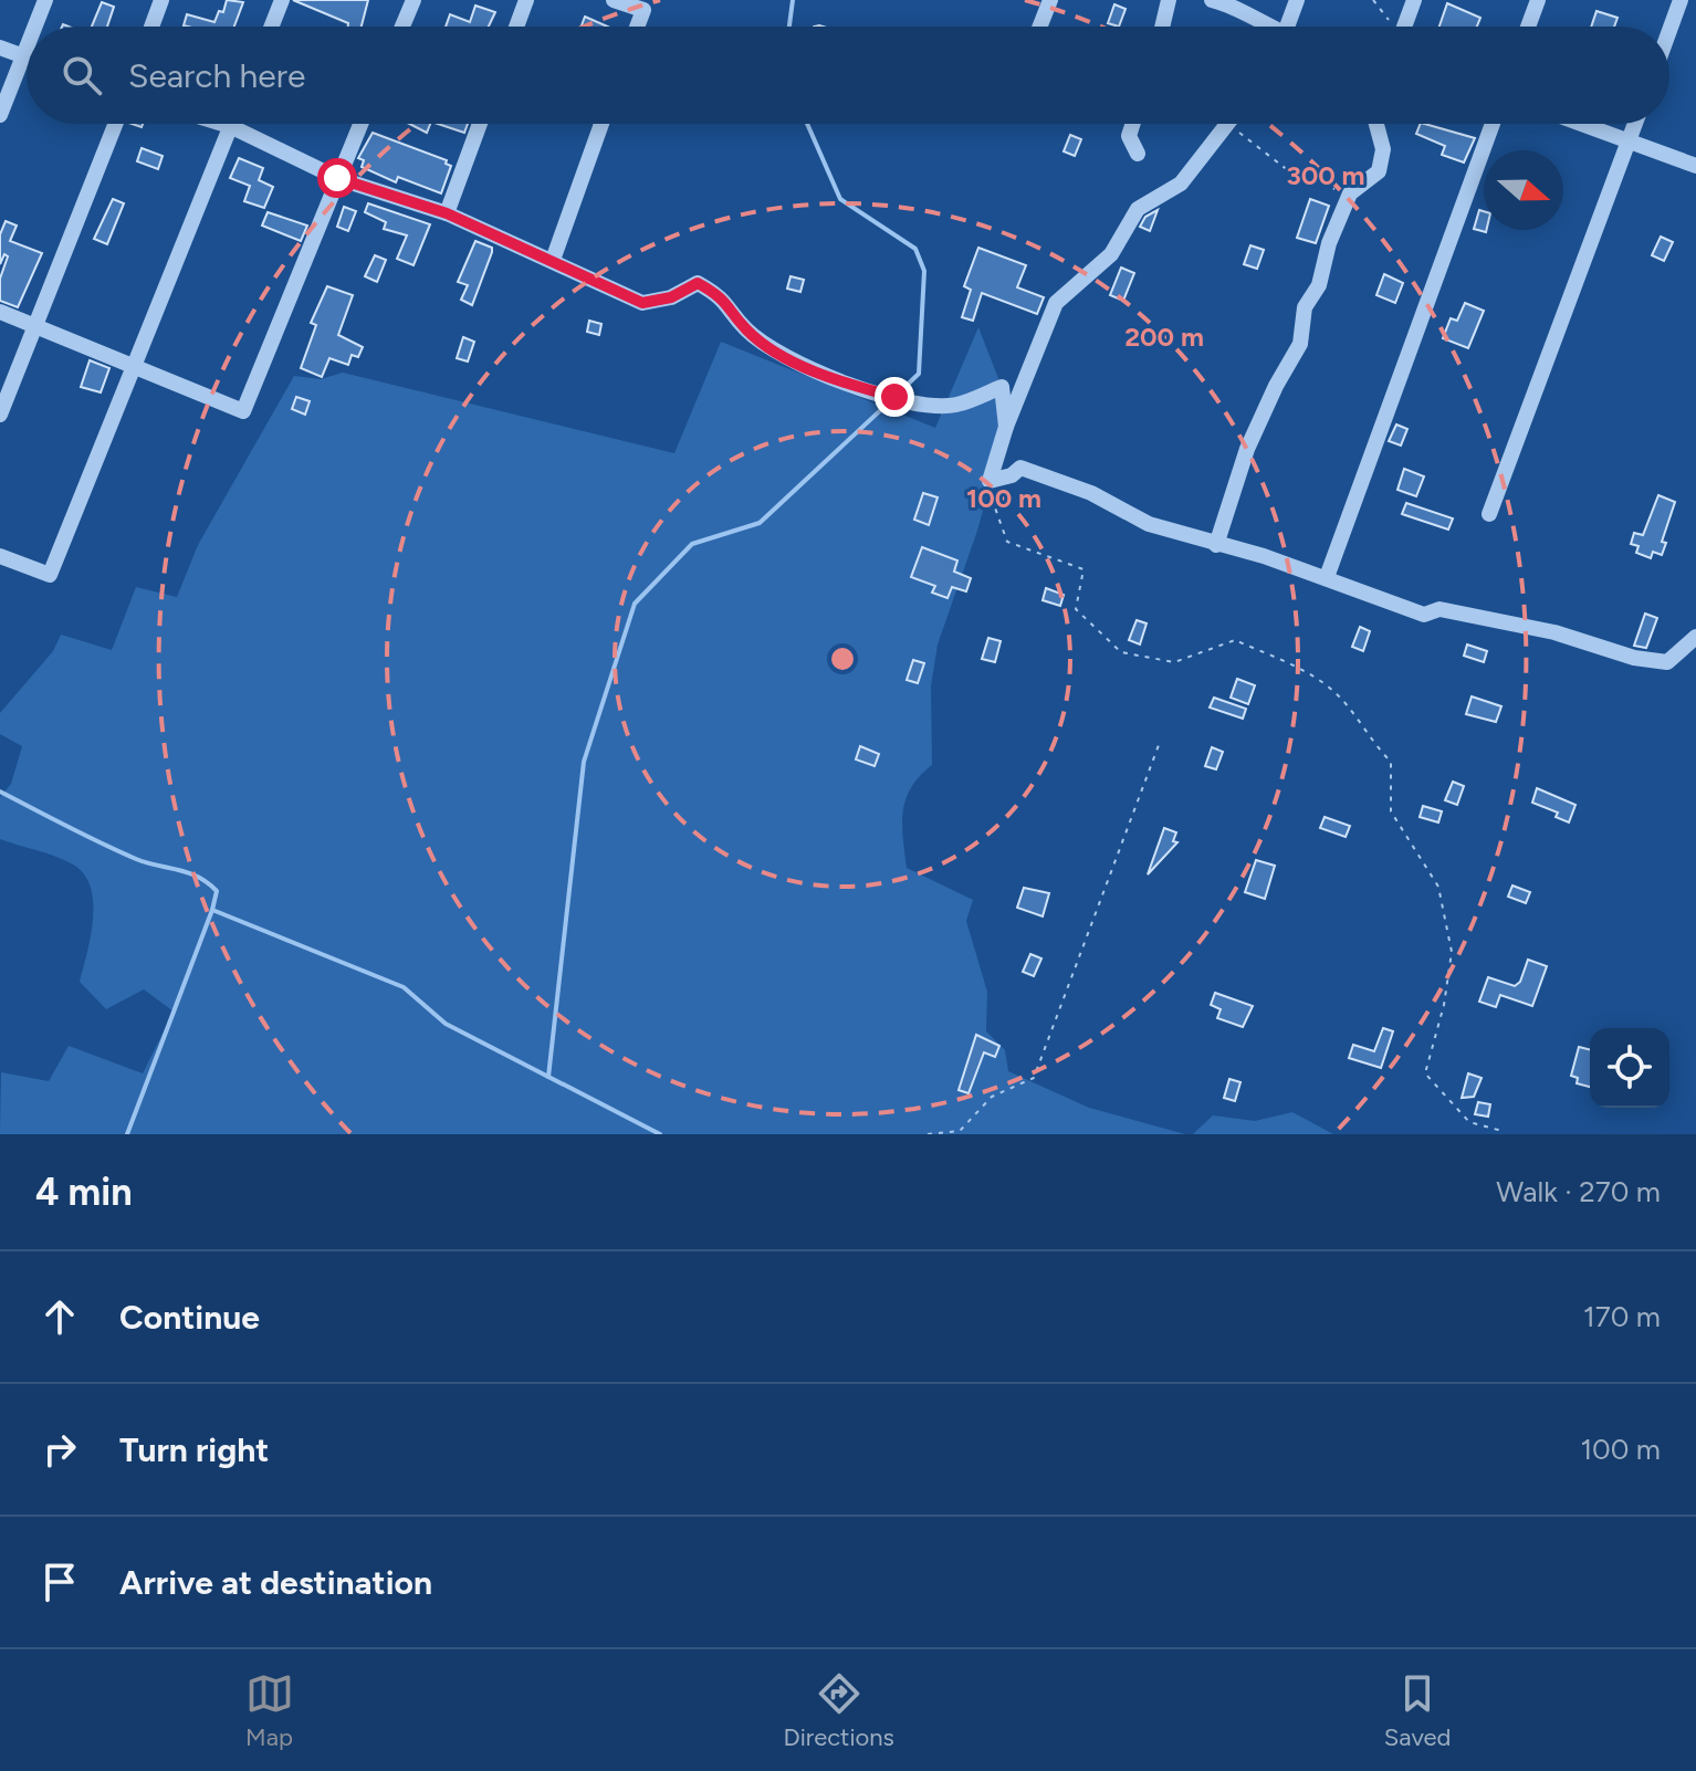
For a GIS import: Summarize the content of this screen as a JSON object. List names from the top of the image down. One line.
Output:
{"north":"right","page":{"search":"Search here","heading":["4 min","Walk · 270 m"],"list":[["Continue","170 m"],["Turn right","100 m"],"Arrive at destination"],"nav":["Map","Directions","Saved"]},"rings":["300 m","200 m","100 m"]}
